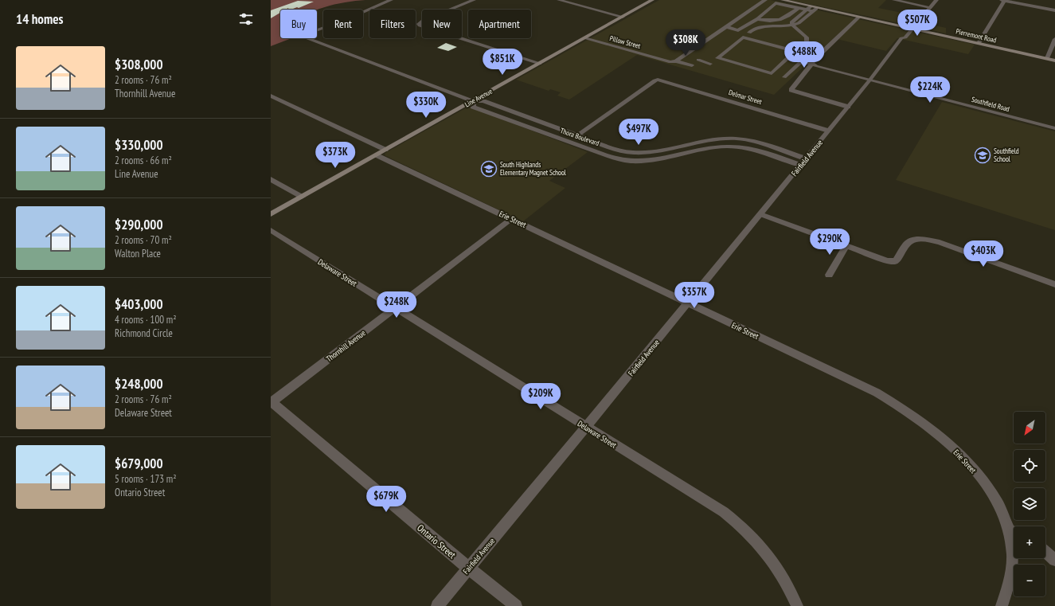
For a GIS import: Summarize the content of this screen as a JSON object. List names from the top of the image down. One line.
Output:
{"streets":{"main road":["Pierremont Road","Line Avenue"],"street":["Pillow Street","Delmar Street","Southfield Road","Thora Boulevard","Fairfield Avenue","Erie Street","Delaware Street","Thornhill Avenue","Ontario Street"]},"crossings":[["Pierremont Road","Fairfield Avenue"],["Pillow Street","Line Avenue"],["Delmar Street","Thora Boulevard"],["Delmar Street","Fairfield Avenue"],["Line Avenue","Thora Boulevard"],["Line Avenue","Erie Street"],["Southfield Road","Fairfield Avenue"],["Thora Boulevard","Fairfield Avenue"],["Fairfield Avenue","Erie Street"],["Fairfield Avenue","Delaware Street"],["Fairfield Avenue","Ontario Street"],["Erie Street","Thornhill Avenue"],["Delaware Street","Thornhill Avenue"],["Thornhill Avenue","Ontario Street"]],"places":{"school or university":["Southfield School","South Highlands Elementary Magnet School"]},"north":"bottom left","page":{"heading":"14 homes","price":["$507K","$308K","$488K","$851K","$224K","$330K","$497K","$373K","$290K","$403K","$357K","$248K","$209K","$679K"],"chip":["Buy","Rent","Filters","New","Apartment"],"list":[{"name":"$308,000","note":"2 rooms · 76 m² · Thornhill Avenue"},{"name":"$330,000","note":"2 rooms · 66 m² · Line Avenue"},{"name":"$290,000","note":"2 rooms · 70 m² · Walton Place"},{"name":"$403,000","note":"4 rooms · 100 m² · Richmond Circle"},{"name":"$248,000","note":"2 rooms · 76 m² · Delaware Street"},{"name":"$679,000","note":"5 rooms · 173 m² · Ontario Street"}],"map_buttons":["+","−"]}}
